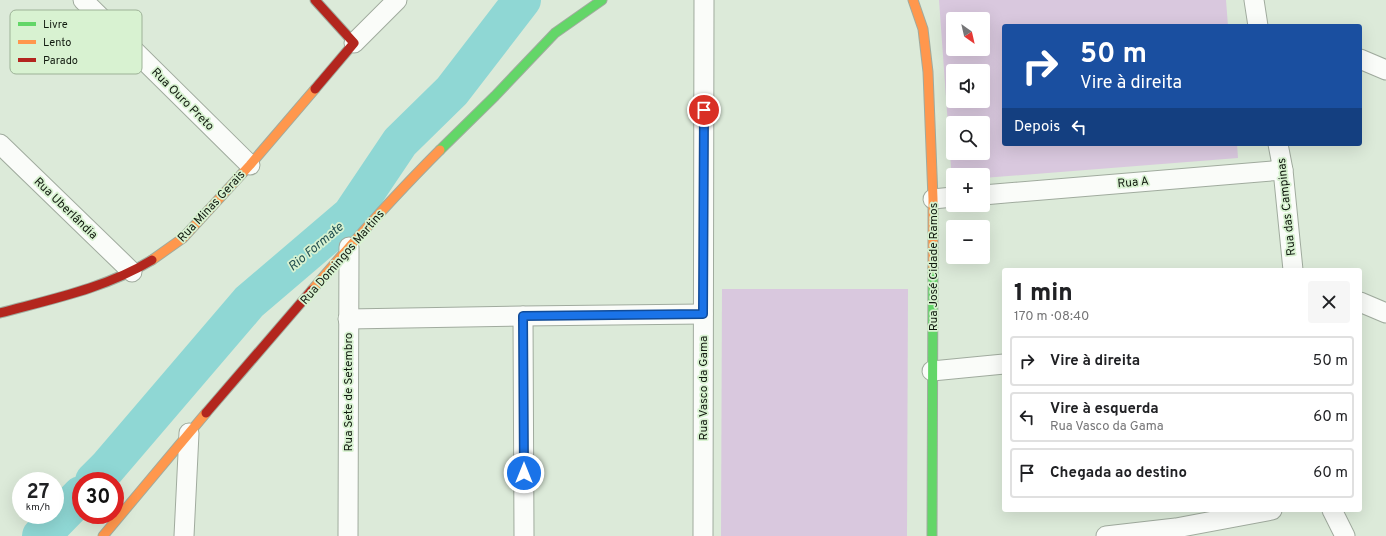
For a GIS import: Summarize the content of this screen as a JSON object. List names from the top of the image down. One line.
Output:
{"streets":{"street":["Rua Ouro Preto","Rua A","Rua Minas Gerais","Rua das Campinas","Rua Uberlândia","Rua Domingos Martins","Rua José Cidade Ramos","Rua Vasco da Gama","Rua Sete de Setembro"]},"crossings":[["Rua Ouro Preto","Rua Minas Gerais"],["Rua A","Rua das Campinas"],["Rua Minas Gerais","Rua Uberlândia"],["Rua Domingos Martins","Rua Sete de Setembro"]],"water":["Rio Formate"],"legend":["Livre","Lento","Parado"],"north":"bottom right","page":{"map_buttons":["+","−"],"turn":["50 m","Vire à direita"],"then":"Depois","heading":["1 min","170 m · 08:40"],"list":[{"name":"Vire à direita","value":"50 m"},{"name":"Vire à esquerda","note":"Rua Vasco da Gama","value":"60 m"},{"name":"Chegada ao destino","value":"60 m"}],"speed":"27 km/h","limit":"30"}}
